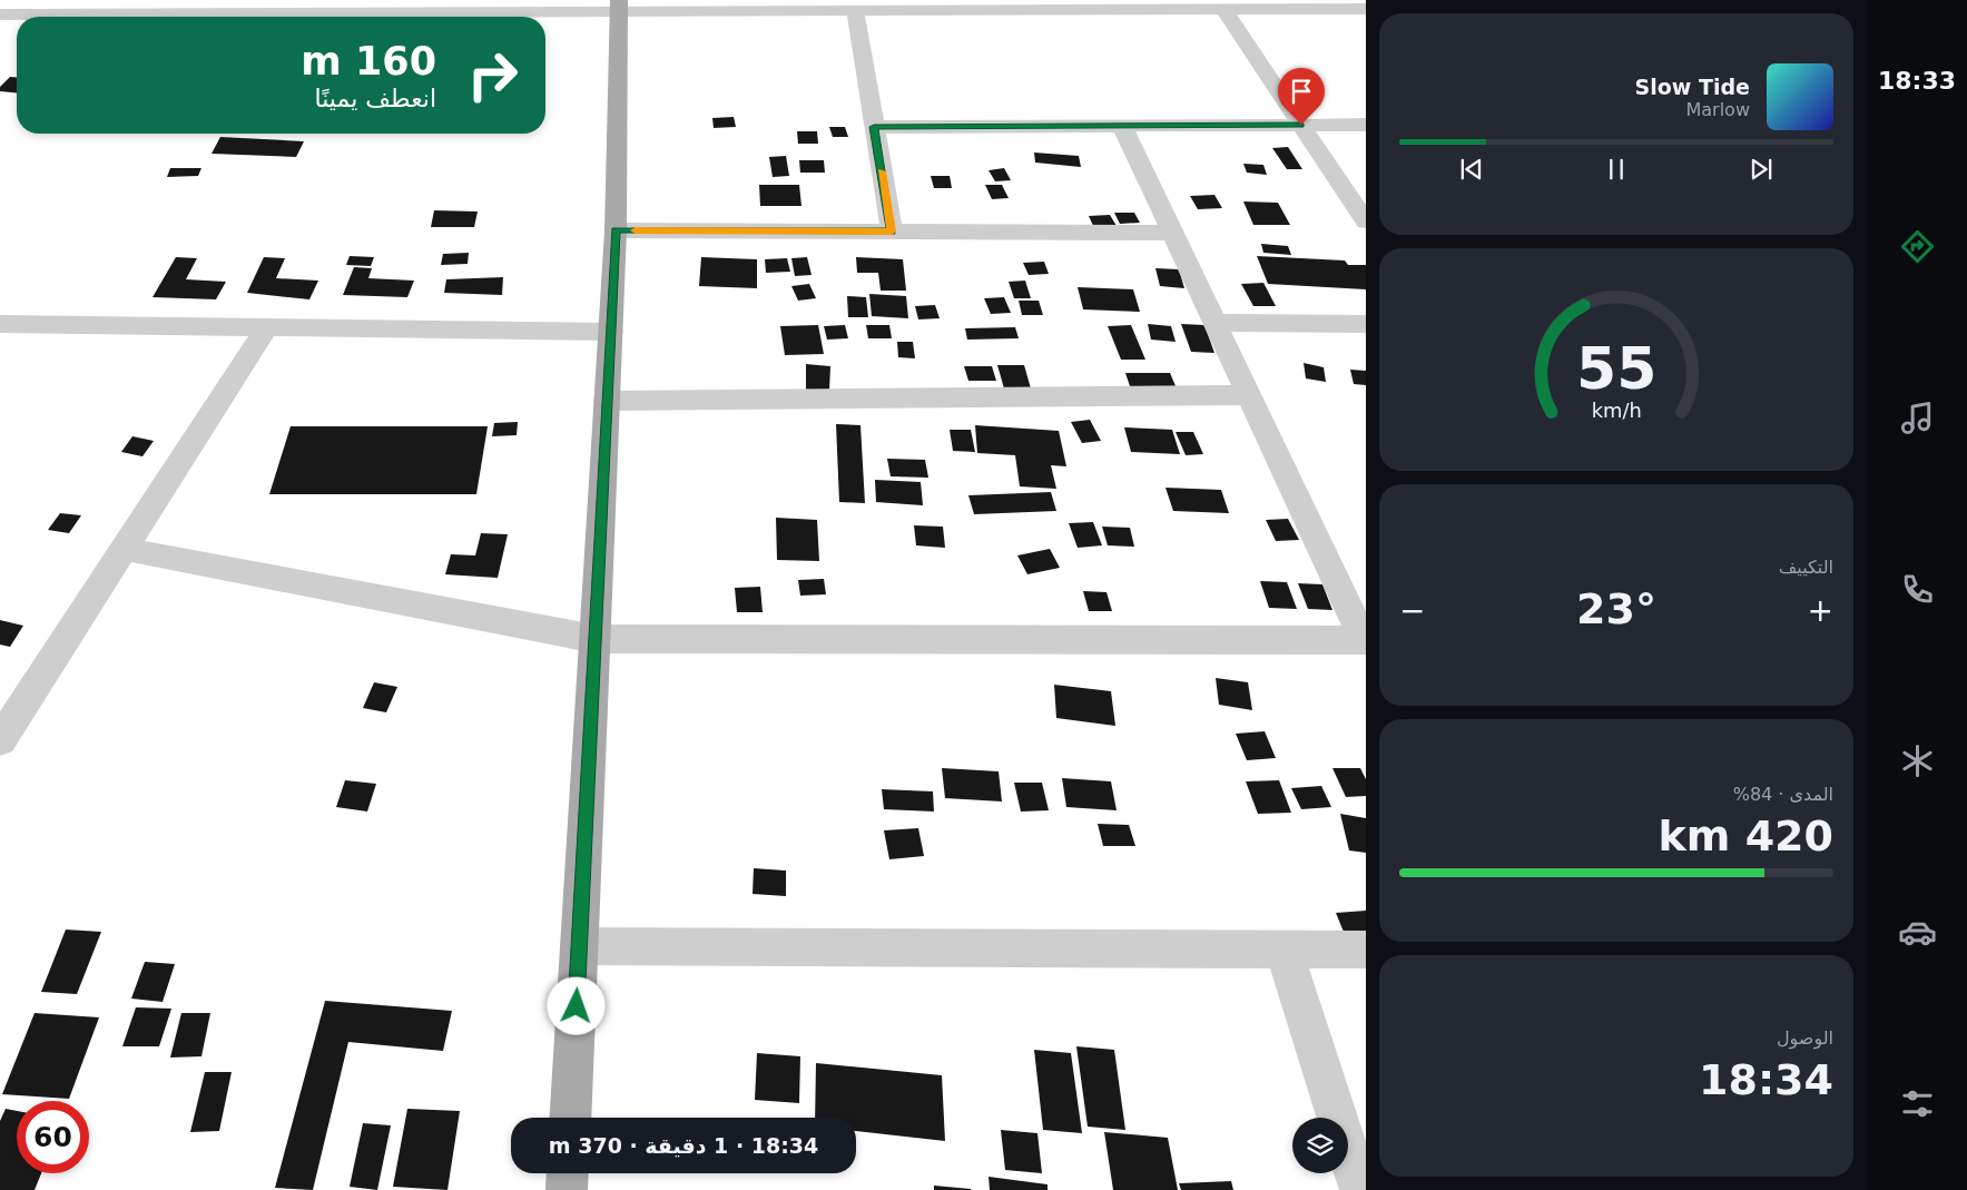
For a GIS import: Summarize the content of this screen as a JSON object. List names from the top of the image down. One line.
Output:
{"page":{"tabs":"18:33","turn":["160 m","انعطف يمينًا"],"song":["Slow Tide","Marlow"],"tile":["التكييف",["المدى · 84%","420 km"],["الوصول","18:34"]],"heat":["−","23°","+"],"limit":"60","trip":"18:34 · 1 دقيقة · 370 m","gauge":["55","km/h"]}}
